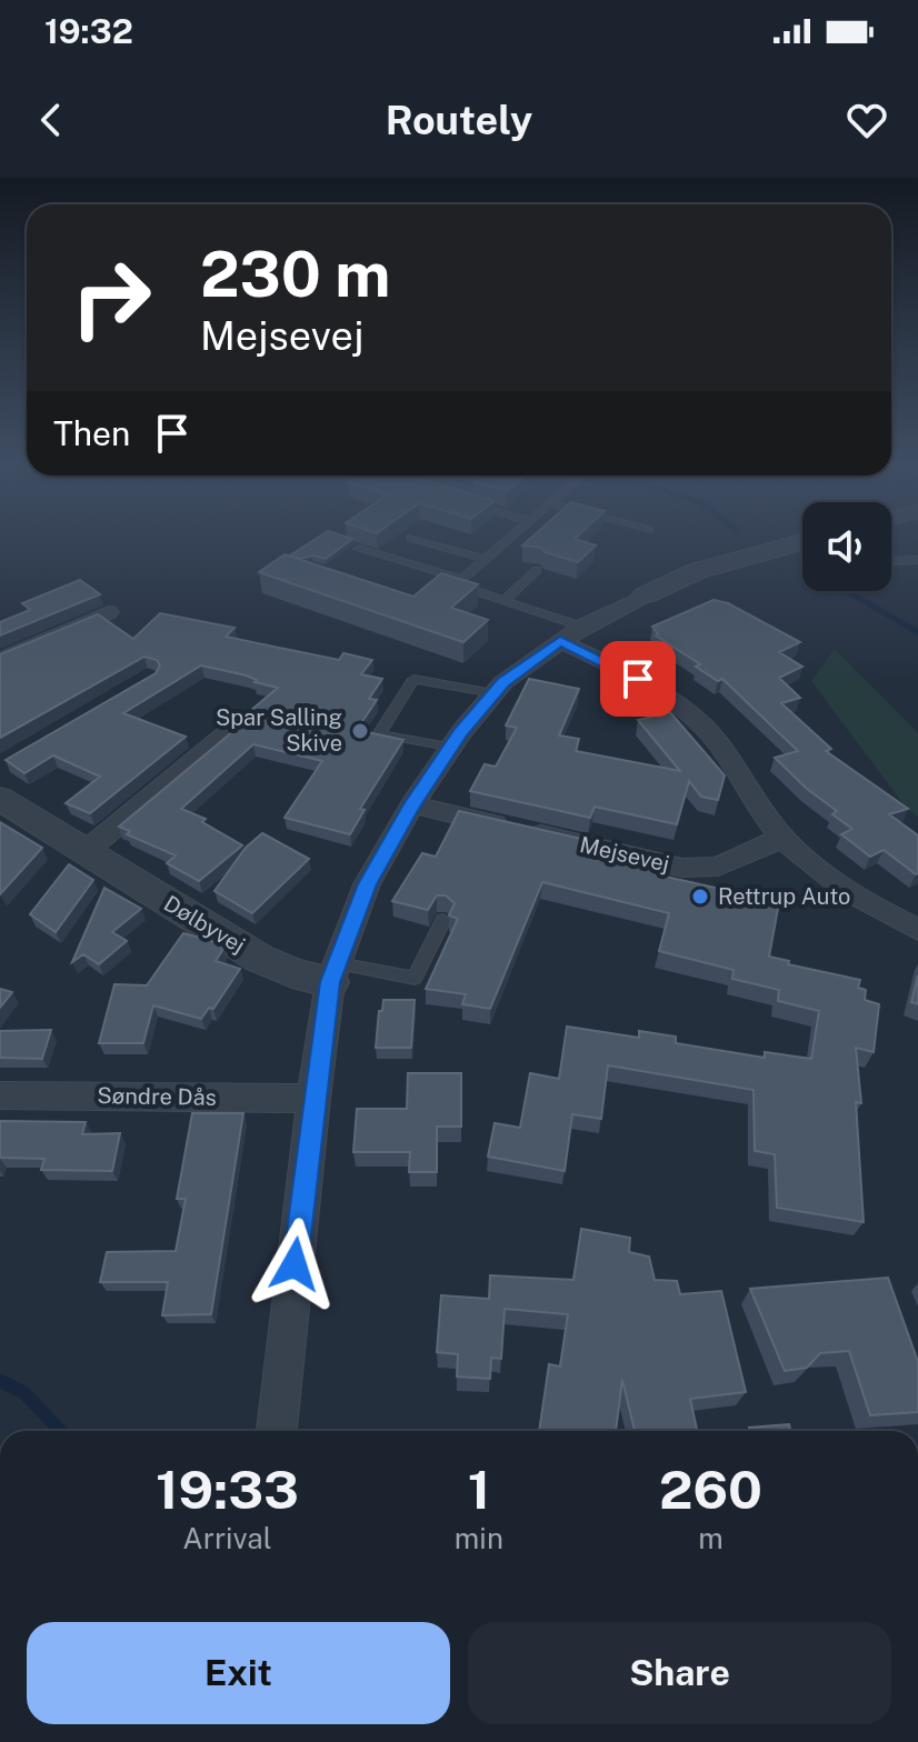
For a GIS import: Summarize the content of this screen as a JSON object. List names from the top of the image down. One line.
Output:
{"streets":{"street":["Mejsevej","Dølbyvej","Søndre Dås"]},"places":["Spar Salling Skive","Rettrup Auto"],"page":{"status":"19:32","header":"Routely","turn":["230 m","Mejsevej"],"then":"Then","eta":["19:33","Arrival","1","min","260","m"],"buttons":["Exit","Share"]}}
